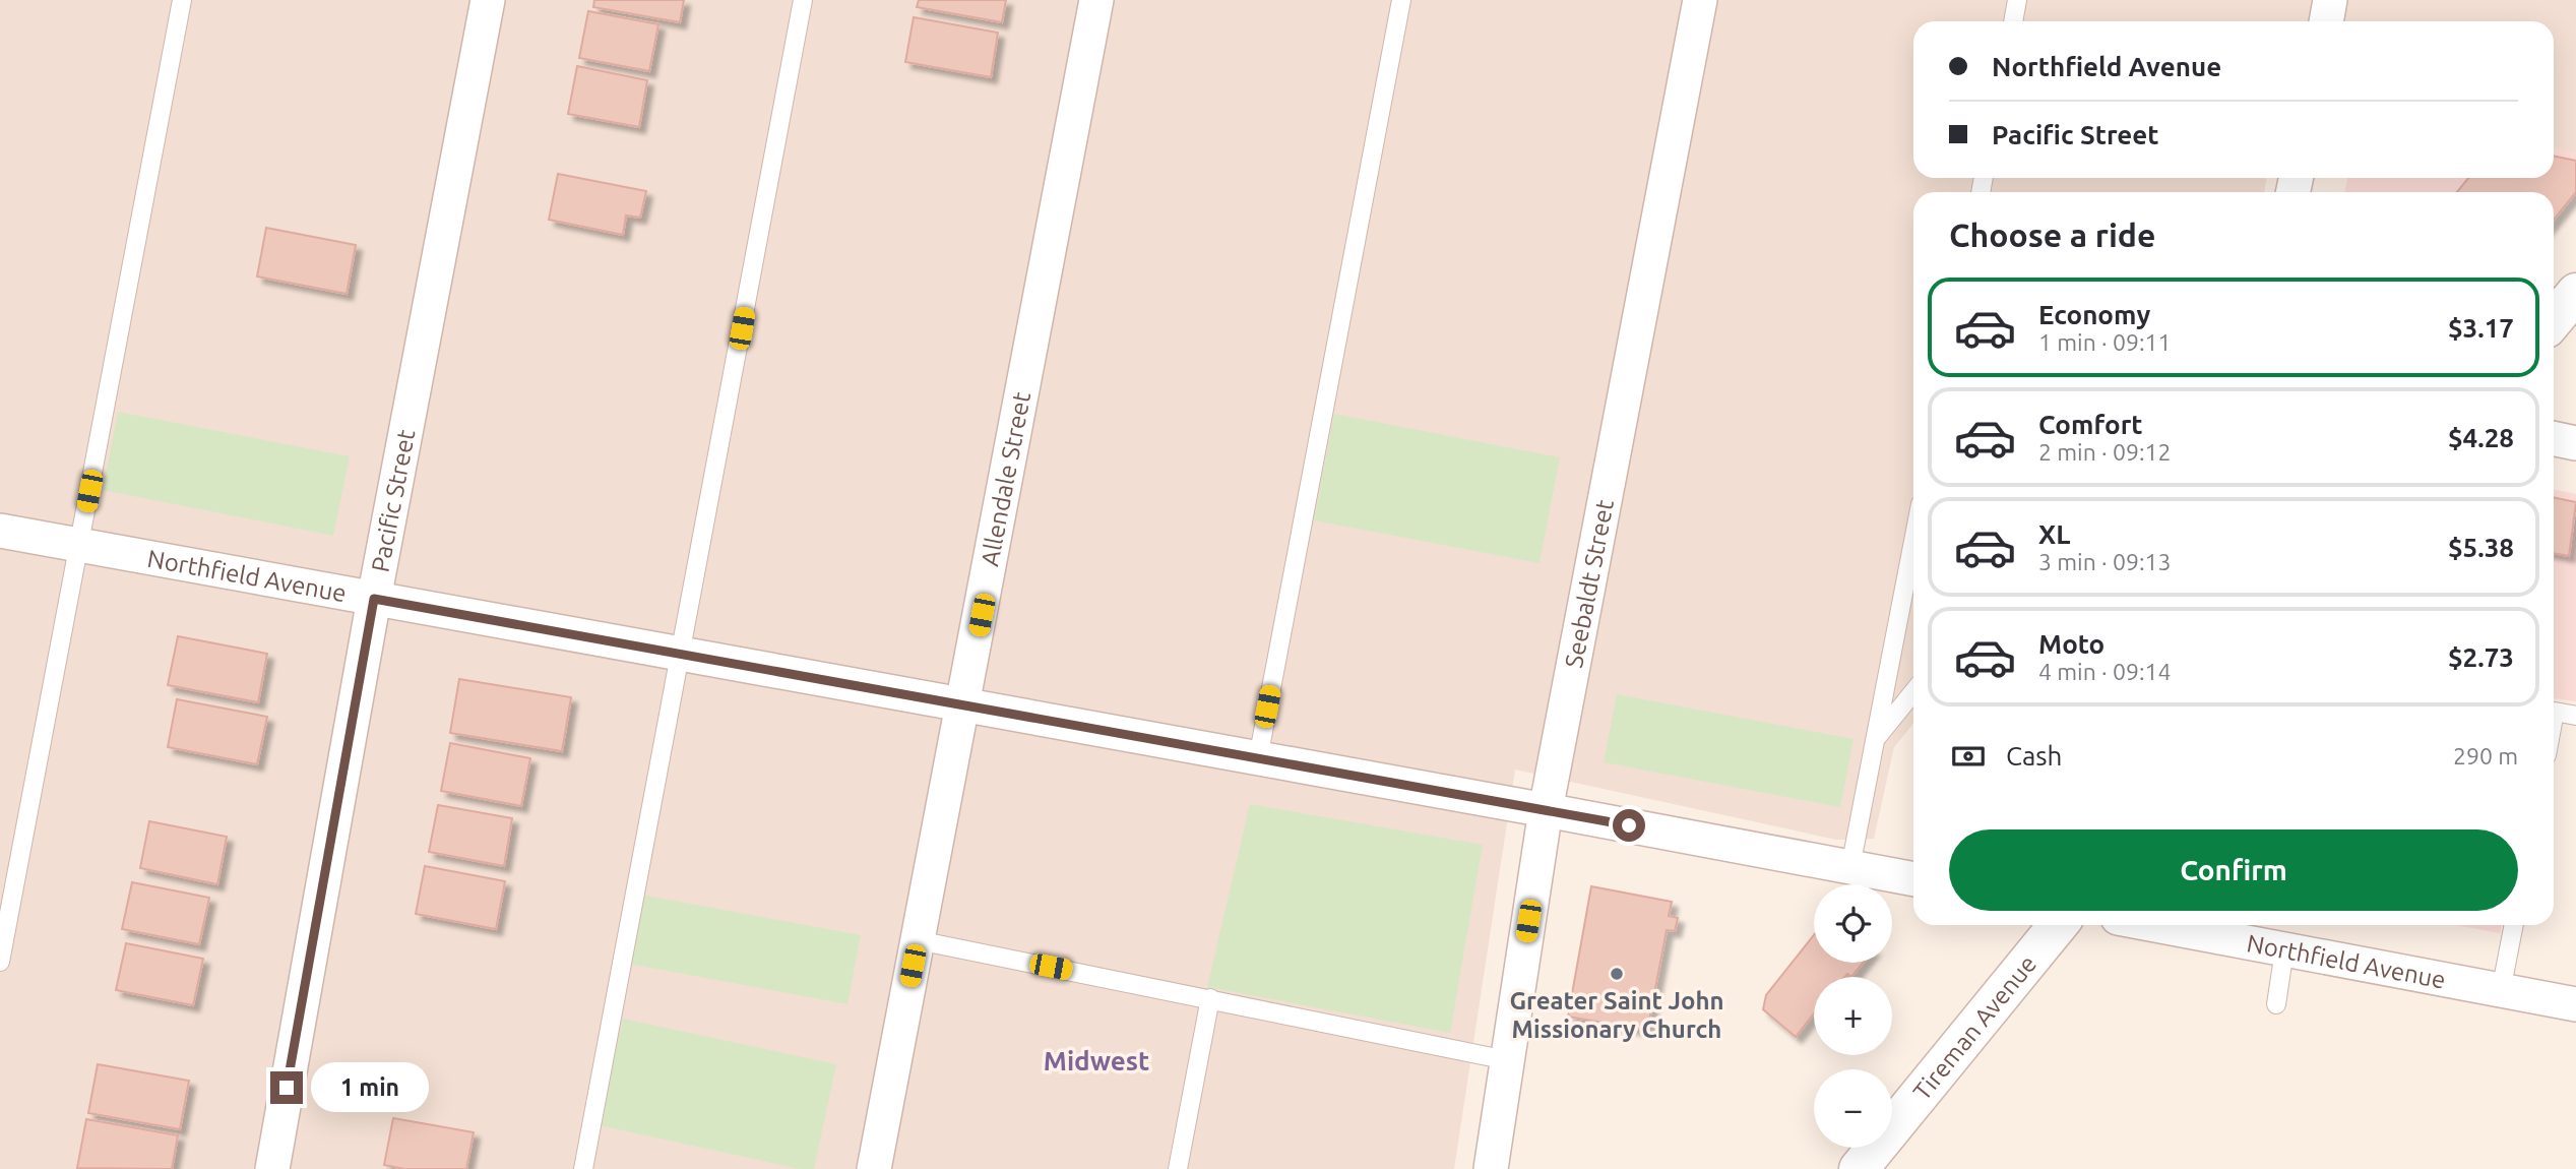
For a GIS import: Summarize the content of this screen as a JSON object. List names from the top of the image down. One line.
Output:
{"streets":{"street":["Allendale Street","Pacific Street","Northfield Avenue","Seebaldt Street","Tireman Avenue"]},"crossings":[["Allendale Street","Northfield Avenue"],["Pacific Street","Northfield Avenue"],["Northfield Avenue","Seebaldt Street"]],"districts":["Midwest"],"places":["Greater Saint John Missionary Church"],"page":{"banner":["Northfield Avenue","Pacific Street"],"heading":"Choose a ride","list":[{"name":"Economy","note":"1 min · 09:11","value":"$3.17"},{"name":"Comfort","note":"2 min · 09:12","value":"$4.28"},{"name":"XL","note":"3 min · 09:13","value":"$5.38"},{"name":"Moto","note":"4 min · 09:14","value":"$2.73"}],"pay":["Cash","290 m"],"buttons":"Confirm","map_buttons":["+","−"],"bubble":"1 min"}}
